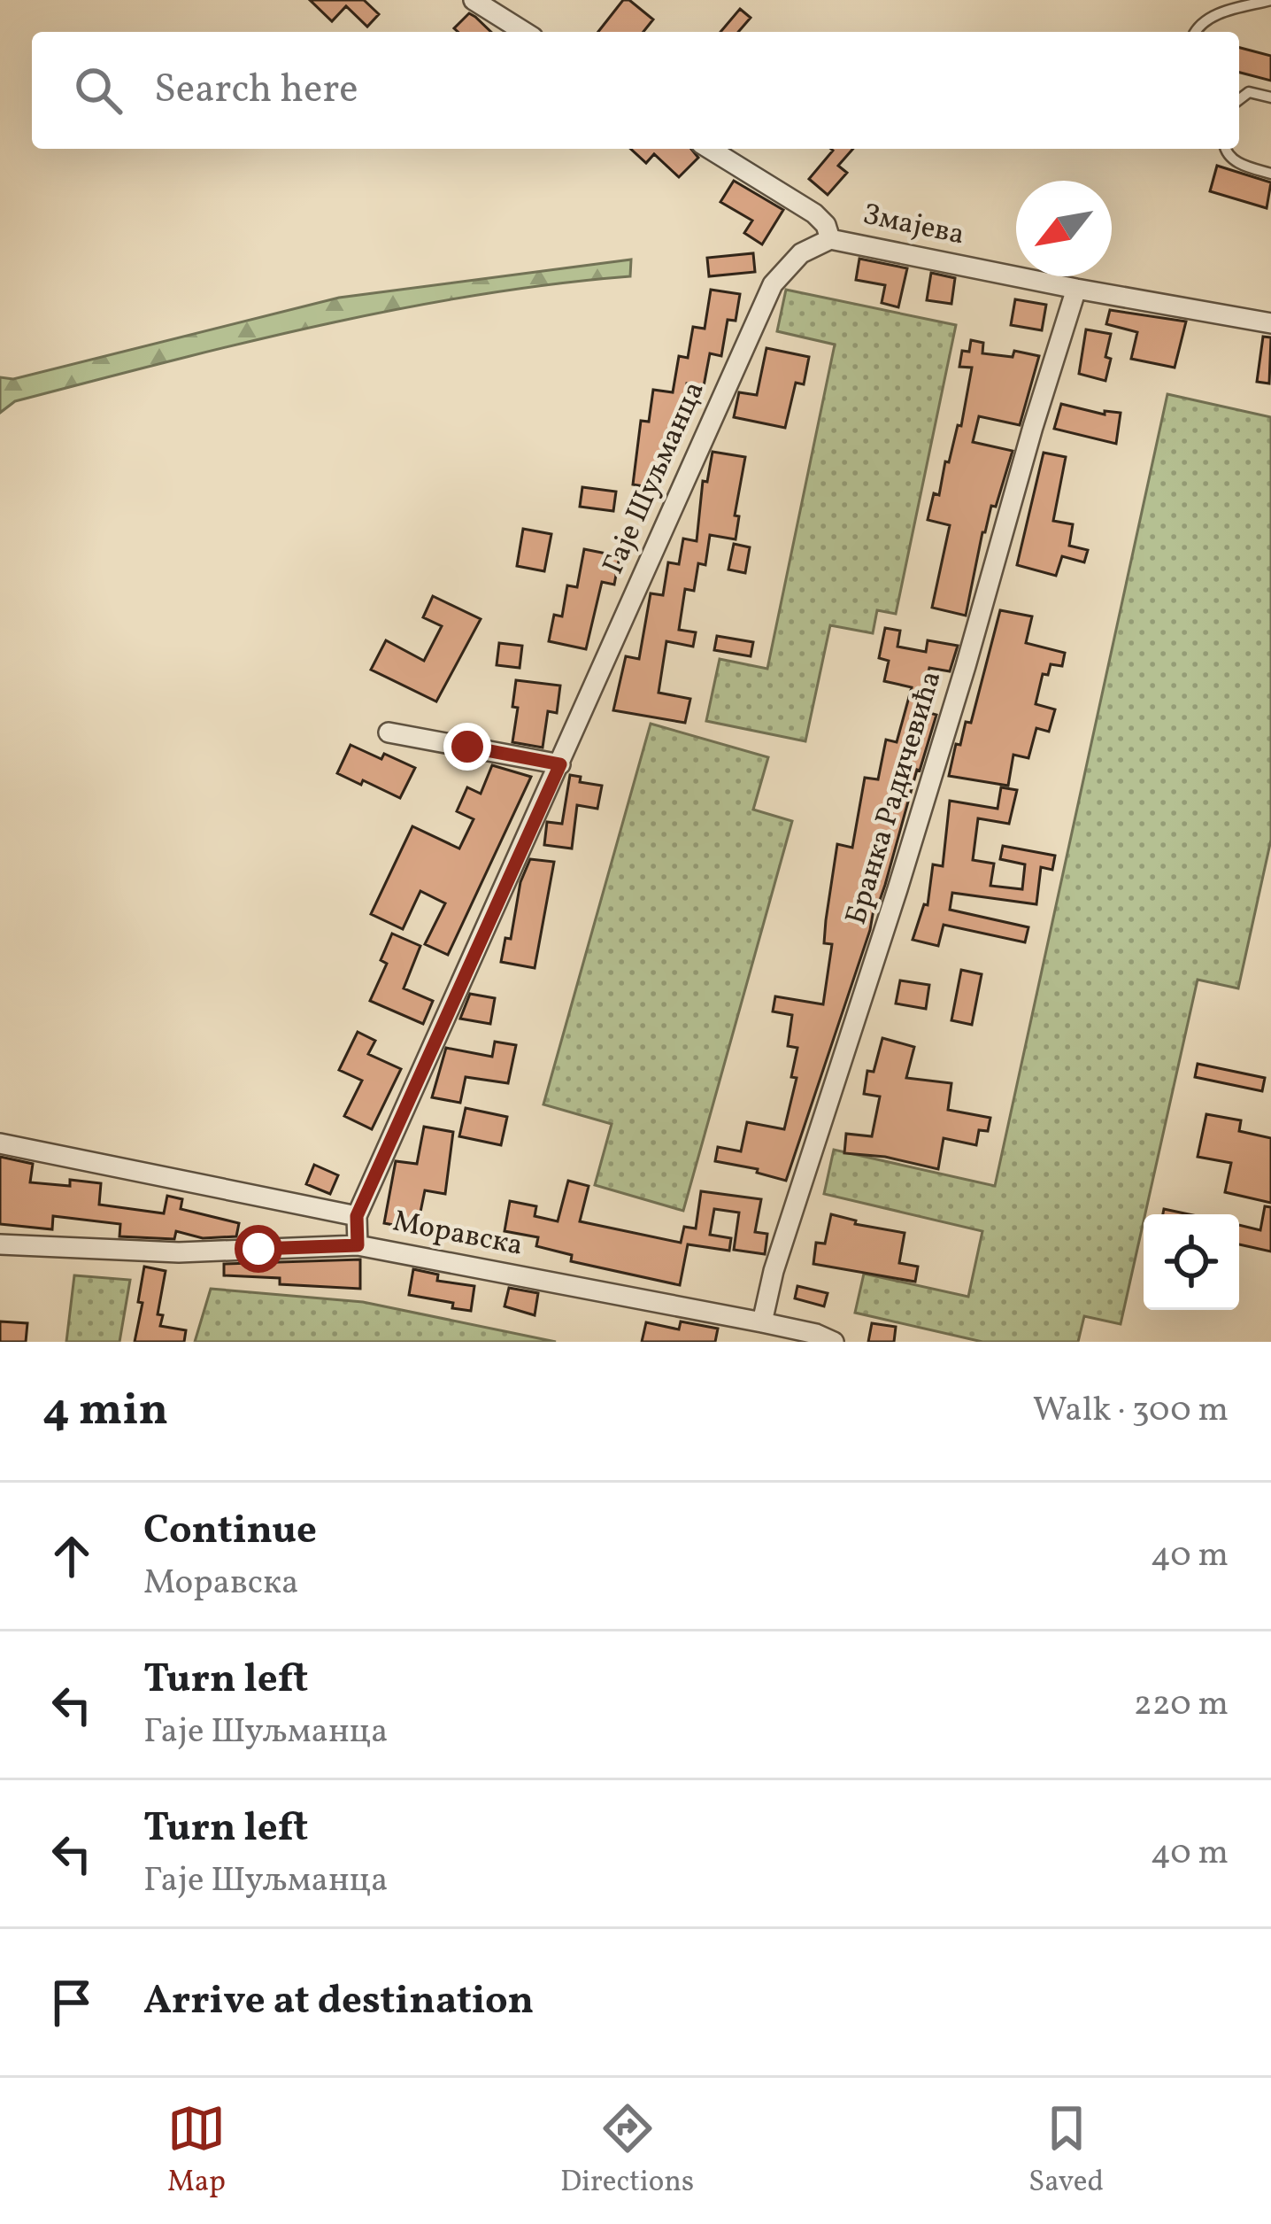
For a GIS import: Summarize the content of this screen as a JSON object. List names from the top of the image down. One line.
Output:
{"streets":{"street":["Змајева","Гаје Шуљманца","Бранка Радичевића","Моравска"]},"crossings":[["Змајева","Гаје Шуљманца"],["Змајева","Бранка Радичевића"],["Гаје Шуљманца","Моравска"],["Бранка Радичевића","Моравска"]],"north":"bottom left","page":{"search":"Search here","heading":["4 min","Walk · 300 m"],"list":[["Continue","Моравска","40 m"],["Turn left","Гаје Шуљманца","220 m"],["Turn left","Гаје Шуљманца","40 m"],"Arrive at destination"],"nav":["Map","Directions","Saved"]}}
